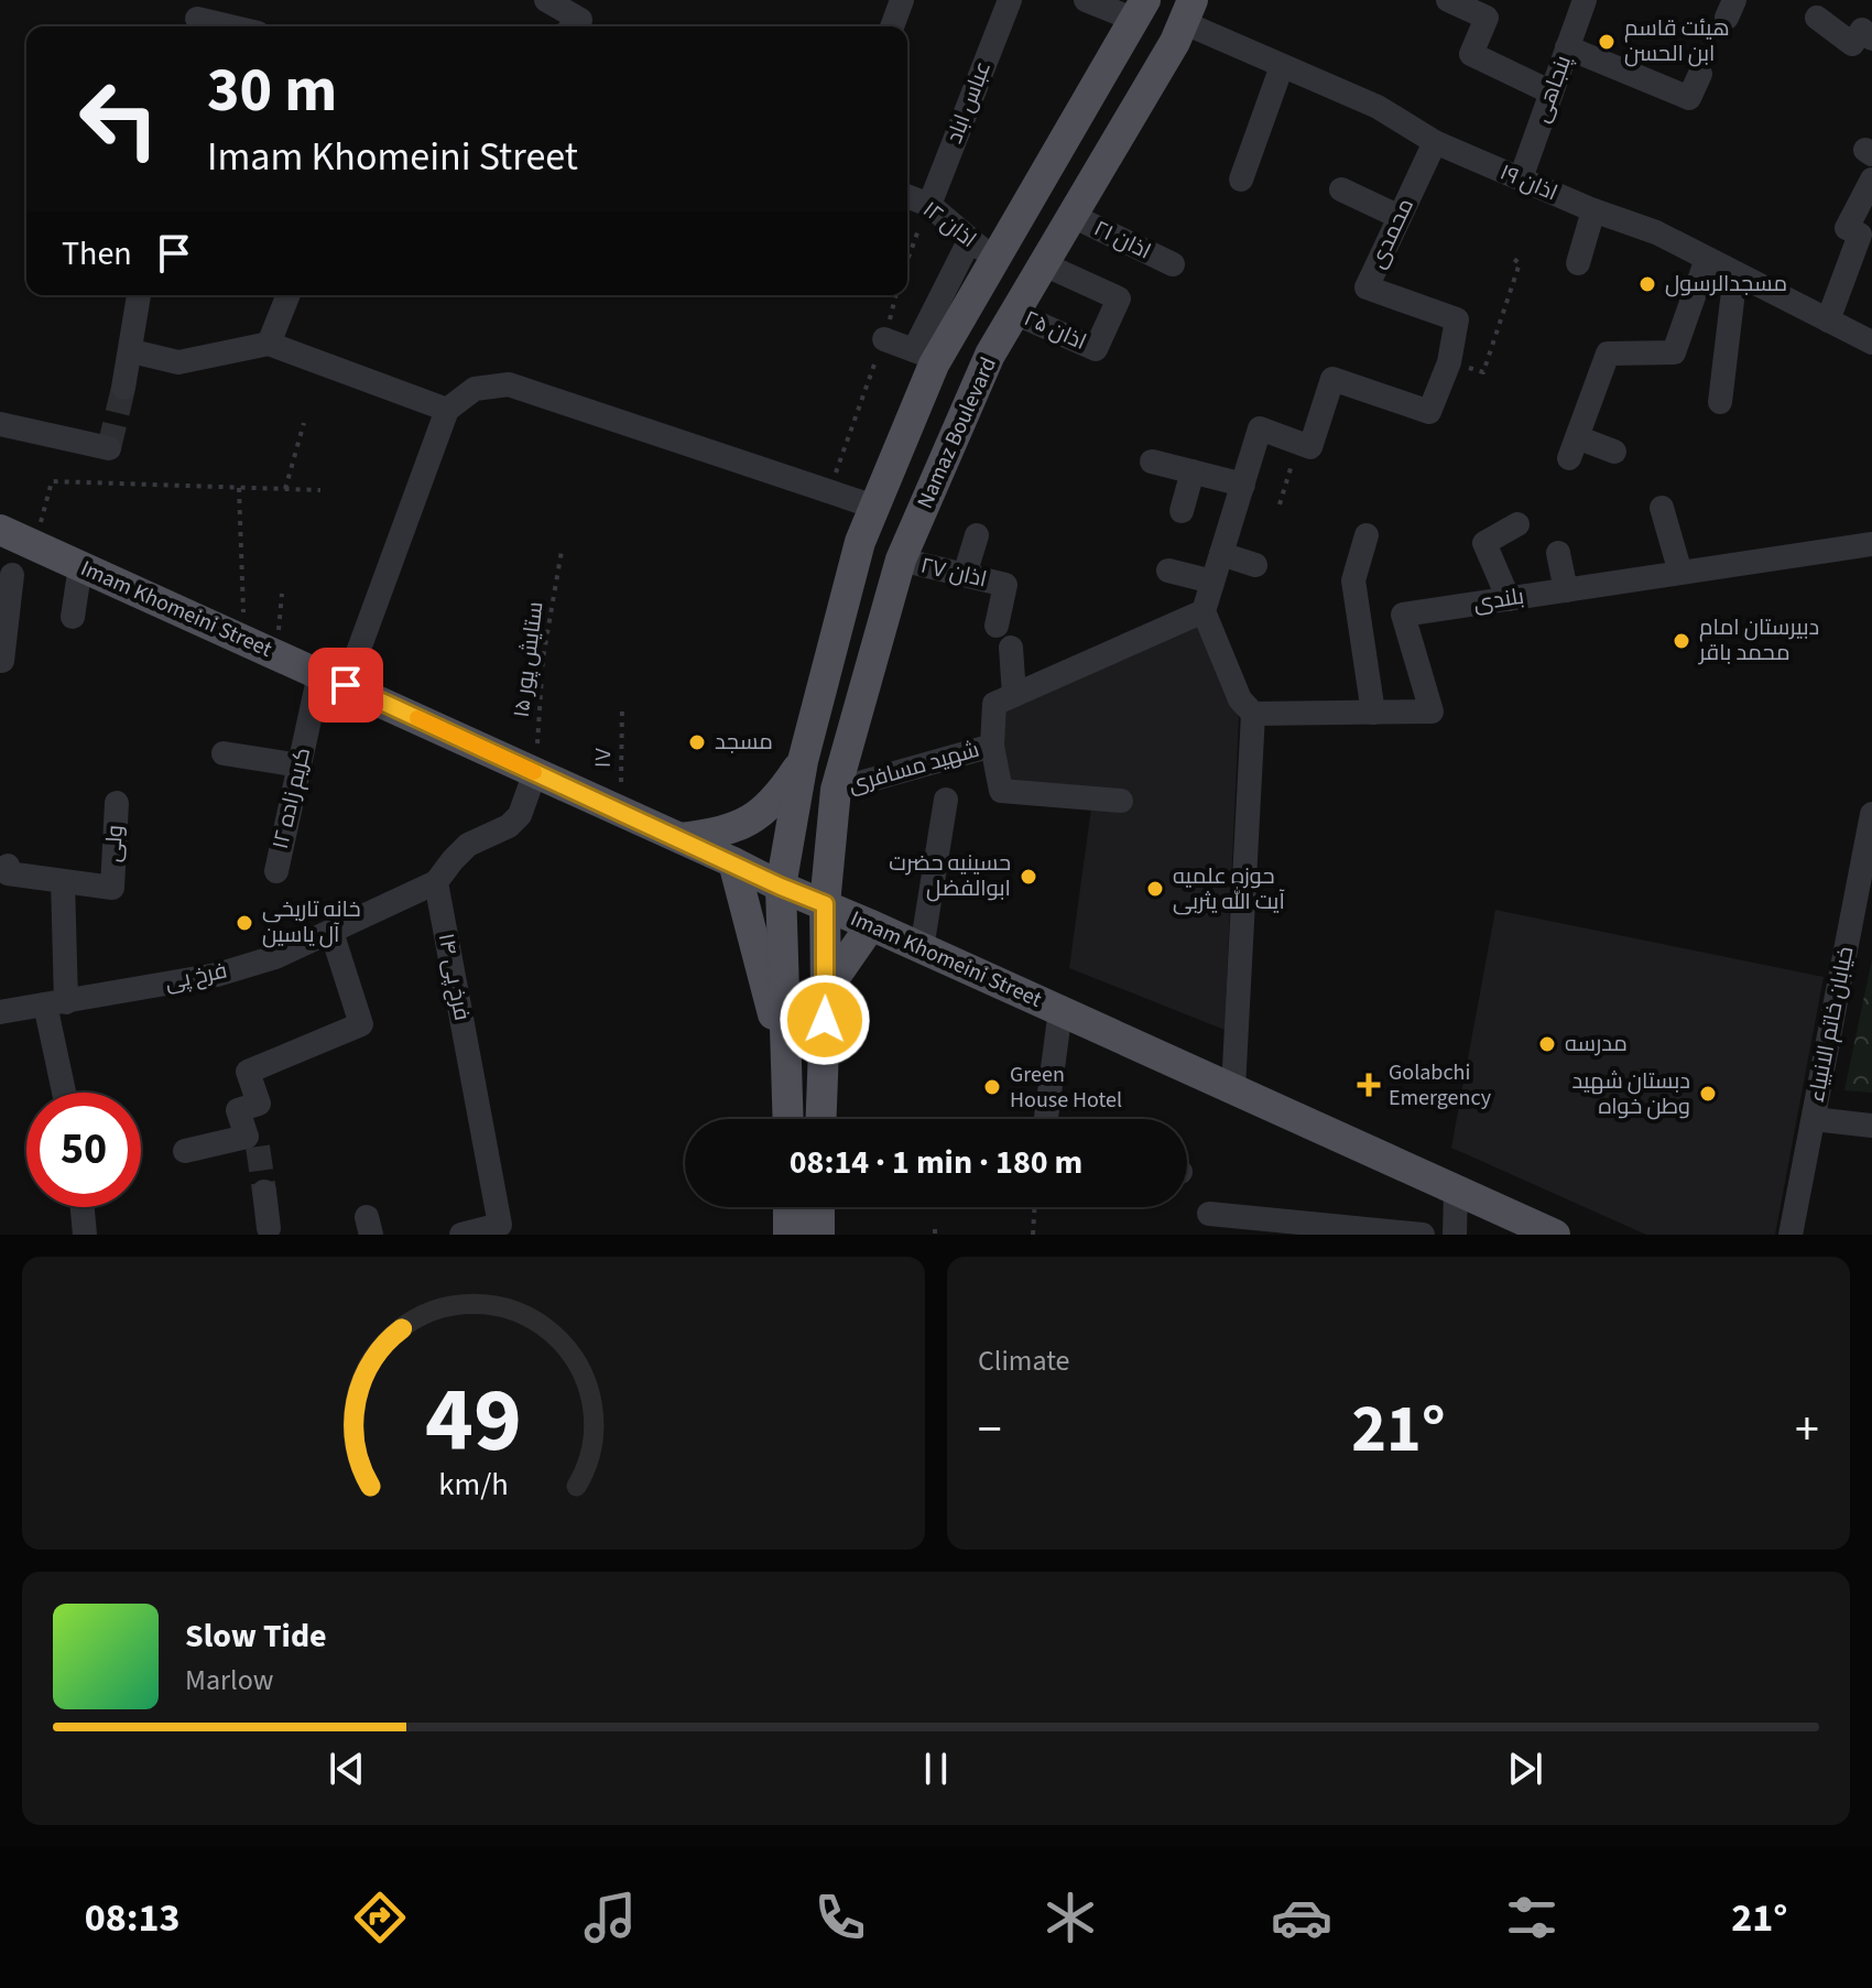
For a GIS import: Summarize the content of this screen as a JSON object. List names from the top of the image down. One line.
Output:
{"streets":{"main road":["Namaz Boulevard","Imam Khomeini Street"],"street":["پنجاهی","عباس اباد","اذان ۱۹","اذان ۱۲","محمدی","اذان ۲۱","اذان ۲۵","اذان ۲۷","بلندی","شهید مسافری","کریم زاده ۱۲","ولی","فرخ پی","فرخ پی ۱۴","خیابان خاتم الانبیاء"],"path":["ستایش پور ۱۵","۱۷"]},"crossings":[["پنجاهی","اذان ۱۹"],["عباس اباد","اذان ۱۲"],["اذان ۱۹","محمدی"],["اذان ۱۹","Namaz Boulevard"],["اذان ۱۲","Namaz Boulevard"],["اذان ۲۱","Namaz Boulevard"],["اذان ۲۵","Namaz Boulevard"],["Namaz Boulevard","اذان ۲۷"],["Namaz Boulevard","Imam Khomeini Street"],["Namaz Boulevard","شهید مسافری"],["Imam Khomeini Street","ستایش پور ۱۵"],["Imam Khomeini Street","۱۷"],["Imam Khomeini Street","کریم زاده ۱۲"],["فرخ پی","فرخ پی ۱۴"]],"places":{"other":["هیئت قاسم ابن الحسن","مسجدالرسول","دبیرستان امام محمد باقر","مسجد","حسینیه حضرت ابوالفضل","حوزه علمیه آیت الله یثربی","خانه تاریخی آل یاسین","مدرسه","Green House Hotel","دبستان شهید وطن خواه"],"health":["Golabchi Emergency"]},"page":{"turn":["30 m","Imam Khomeini Street"],"then":"Then","limit":"50","trip":"08:14 · 1 min · 180 m","tile":"Climate","heat":["−","21°","+"],"song":["Slow Tide","Marlow"],"tabs":["08:13","21°"],"gauge":["49","km/h"]}}
